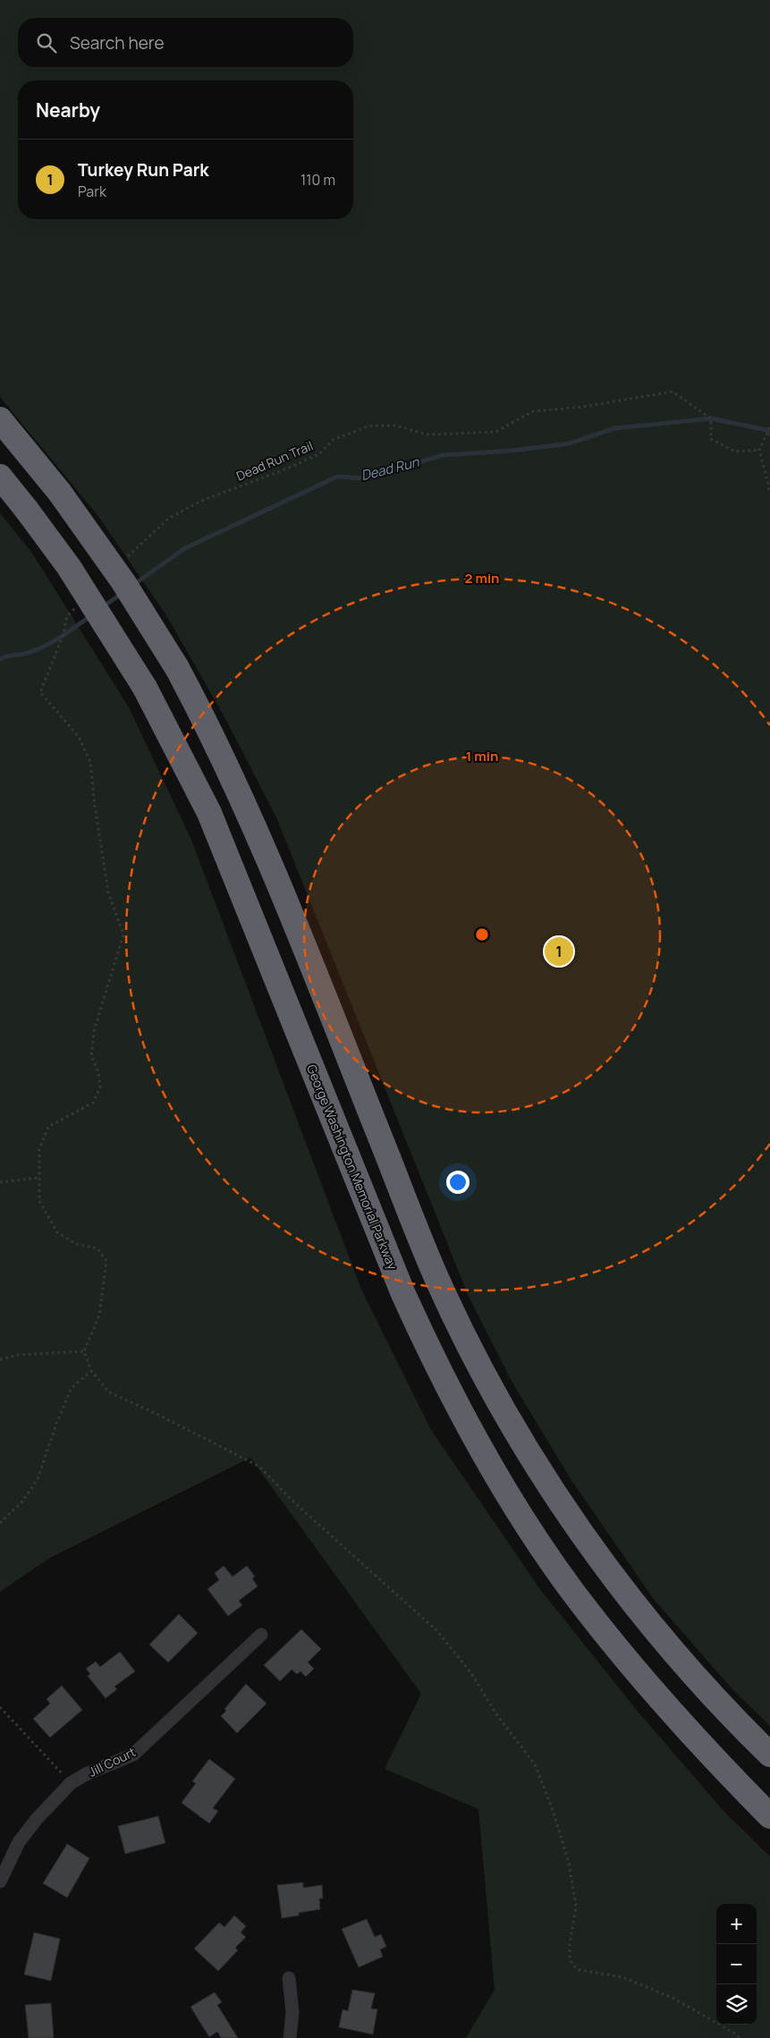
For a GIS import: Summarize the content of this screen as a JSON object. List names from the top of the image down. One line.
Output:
{"streets":{"highway":["George Washington Memorial Parkway"],"street":["Jill Court"],"path":["Dead Run Trail"]},"water":["Dead Run"],"page":{"search":"Search here","heading":"Nearby","list":[{"mark":"1","name":"Turkey Run Park","note":"Park","value":"110 m"}],"pins":"1","map_buttons":["+","−"]},"rings":["2 min","1 min"]}
